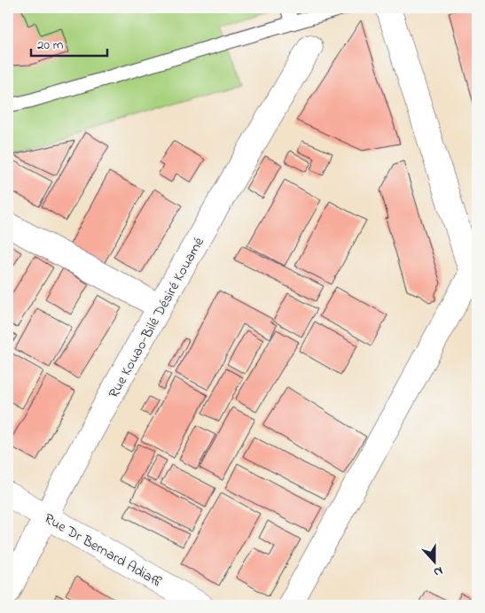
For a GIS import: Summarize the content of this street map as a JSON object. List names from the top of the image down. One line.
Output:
{"streets":{"street":["Rue Kouao-Bilé Désiré Kouamé","Rue Dr Bernard Adiaffi"]},"crossings":[["Rue Kouao-Bilé Désiré Kouamé","Rue Dr Bernard Adiaffi"]],"scale_bar":"20 m","north":"bottom"}
